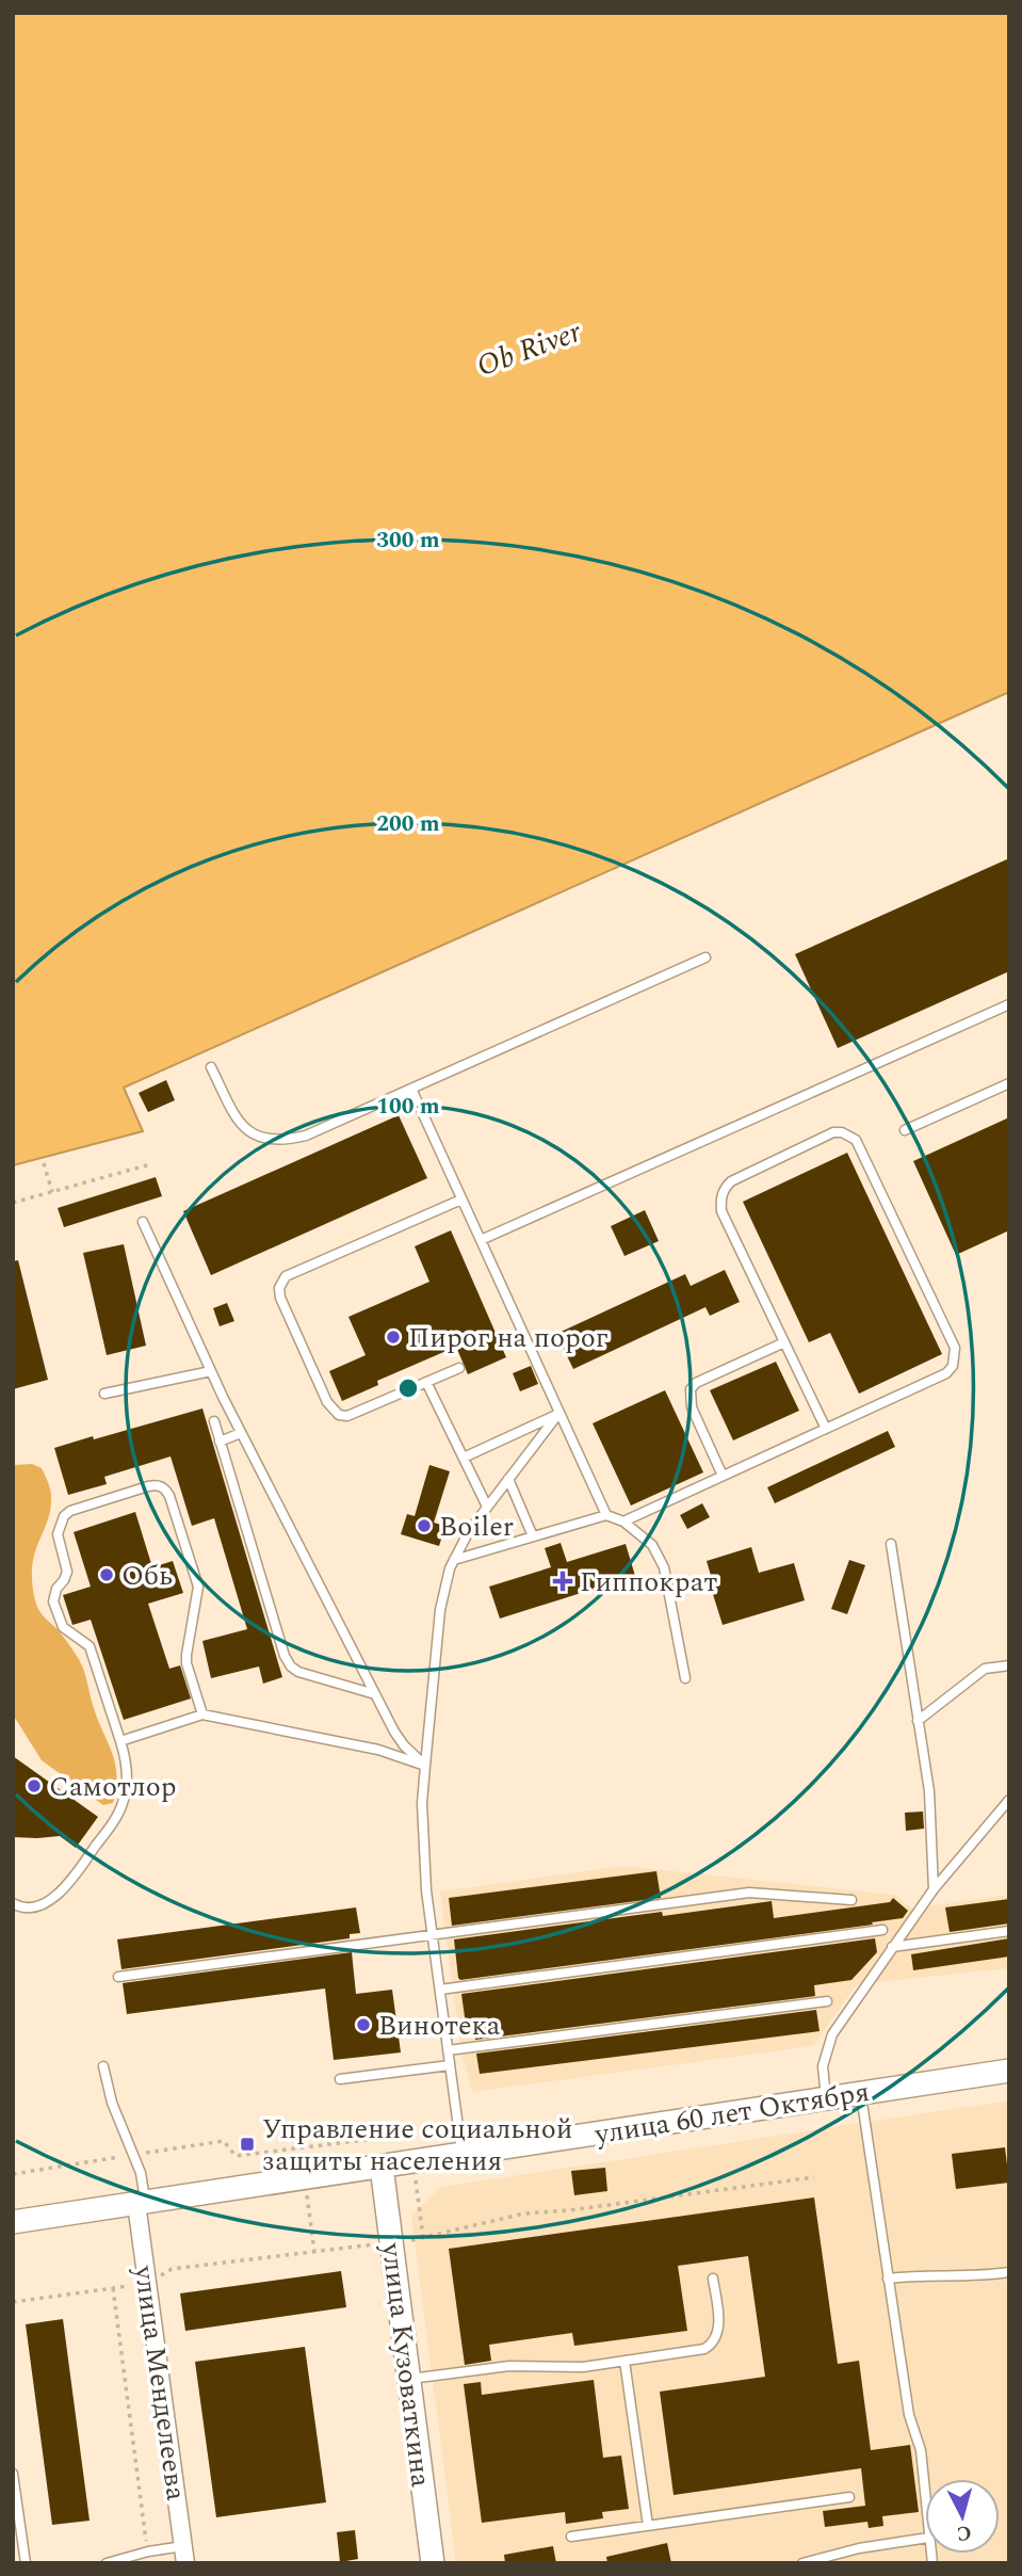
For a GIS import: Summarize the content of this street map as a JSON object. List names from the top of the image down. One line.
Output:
{"streets":{"main road":["улица 60 лет Октября","улица Кузоваткина"],"street":["улица Менделеева"]},"crossings":[["улица 60 лет Октября","улица Кузоваткина"],["улица 60 лет Октября","улица Менделеева"]],"water":["Ob River"],"places":{"other":["Пирог на порог","Boiler","Обь","Самотлор","Винотека"],"health":["Гиппократ"],"transit":["Управление социальной защиты населения"]},"north":"bottom","rings":["300 m","200 m","100 m"]}
